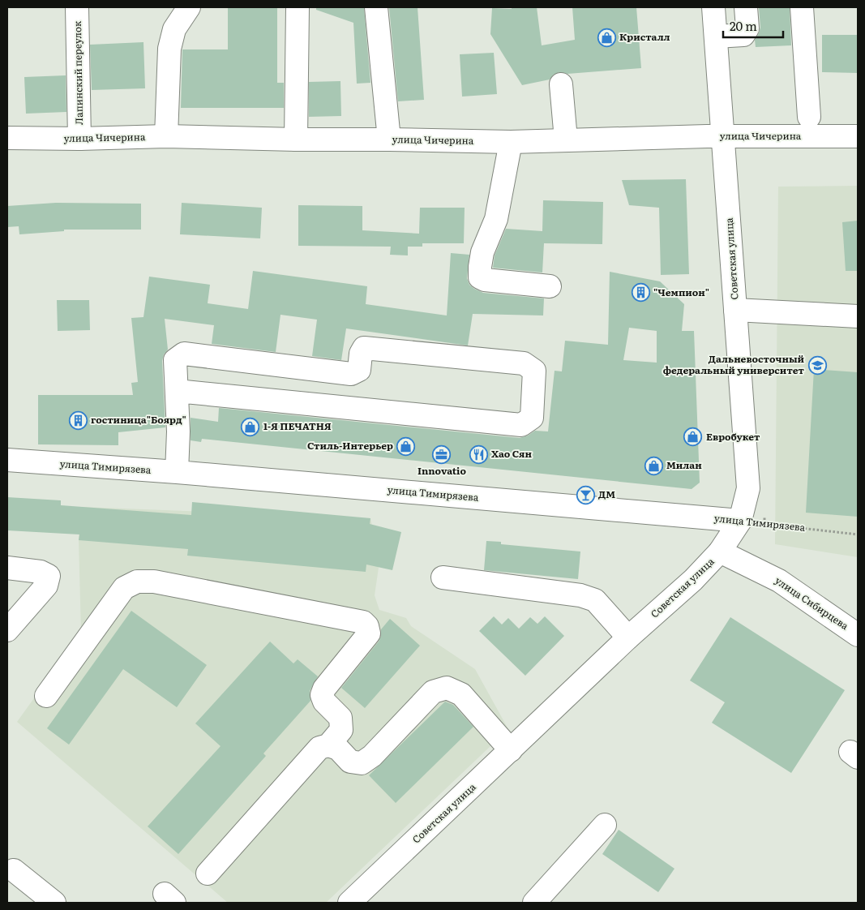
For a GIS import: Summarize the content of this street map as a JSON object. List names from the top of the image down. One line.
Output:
{"streets":{"main road":["Лапинский переулок","улица Чичерина","Советская улица","улица Тимирязева","улица Сибирцева"]},"crossings":[["Лапинский переулок","улица Чичерина"],["улица Чичерина","Советская улица"],["Советская улица","улица Тимирязева"],["Советская улица","улица Сибирцева"]],"places":{"shop":["Кристалл","1-Я ПЕЧАТНЯ","Евробукет","Стиль-Интерьер","Милан"],"building":["\"Чемпион\"","гостиница\"Боярд\""],"school or university":["Дальневосточный федеральный университет"],"office":["Innovatio"],"restaurant":["Хао Сян"],"bar":["ДМ"]},"scale_bar":"20 m"}
